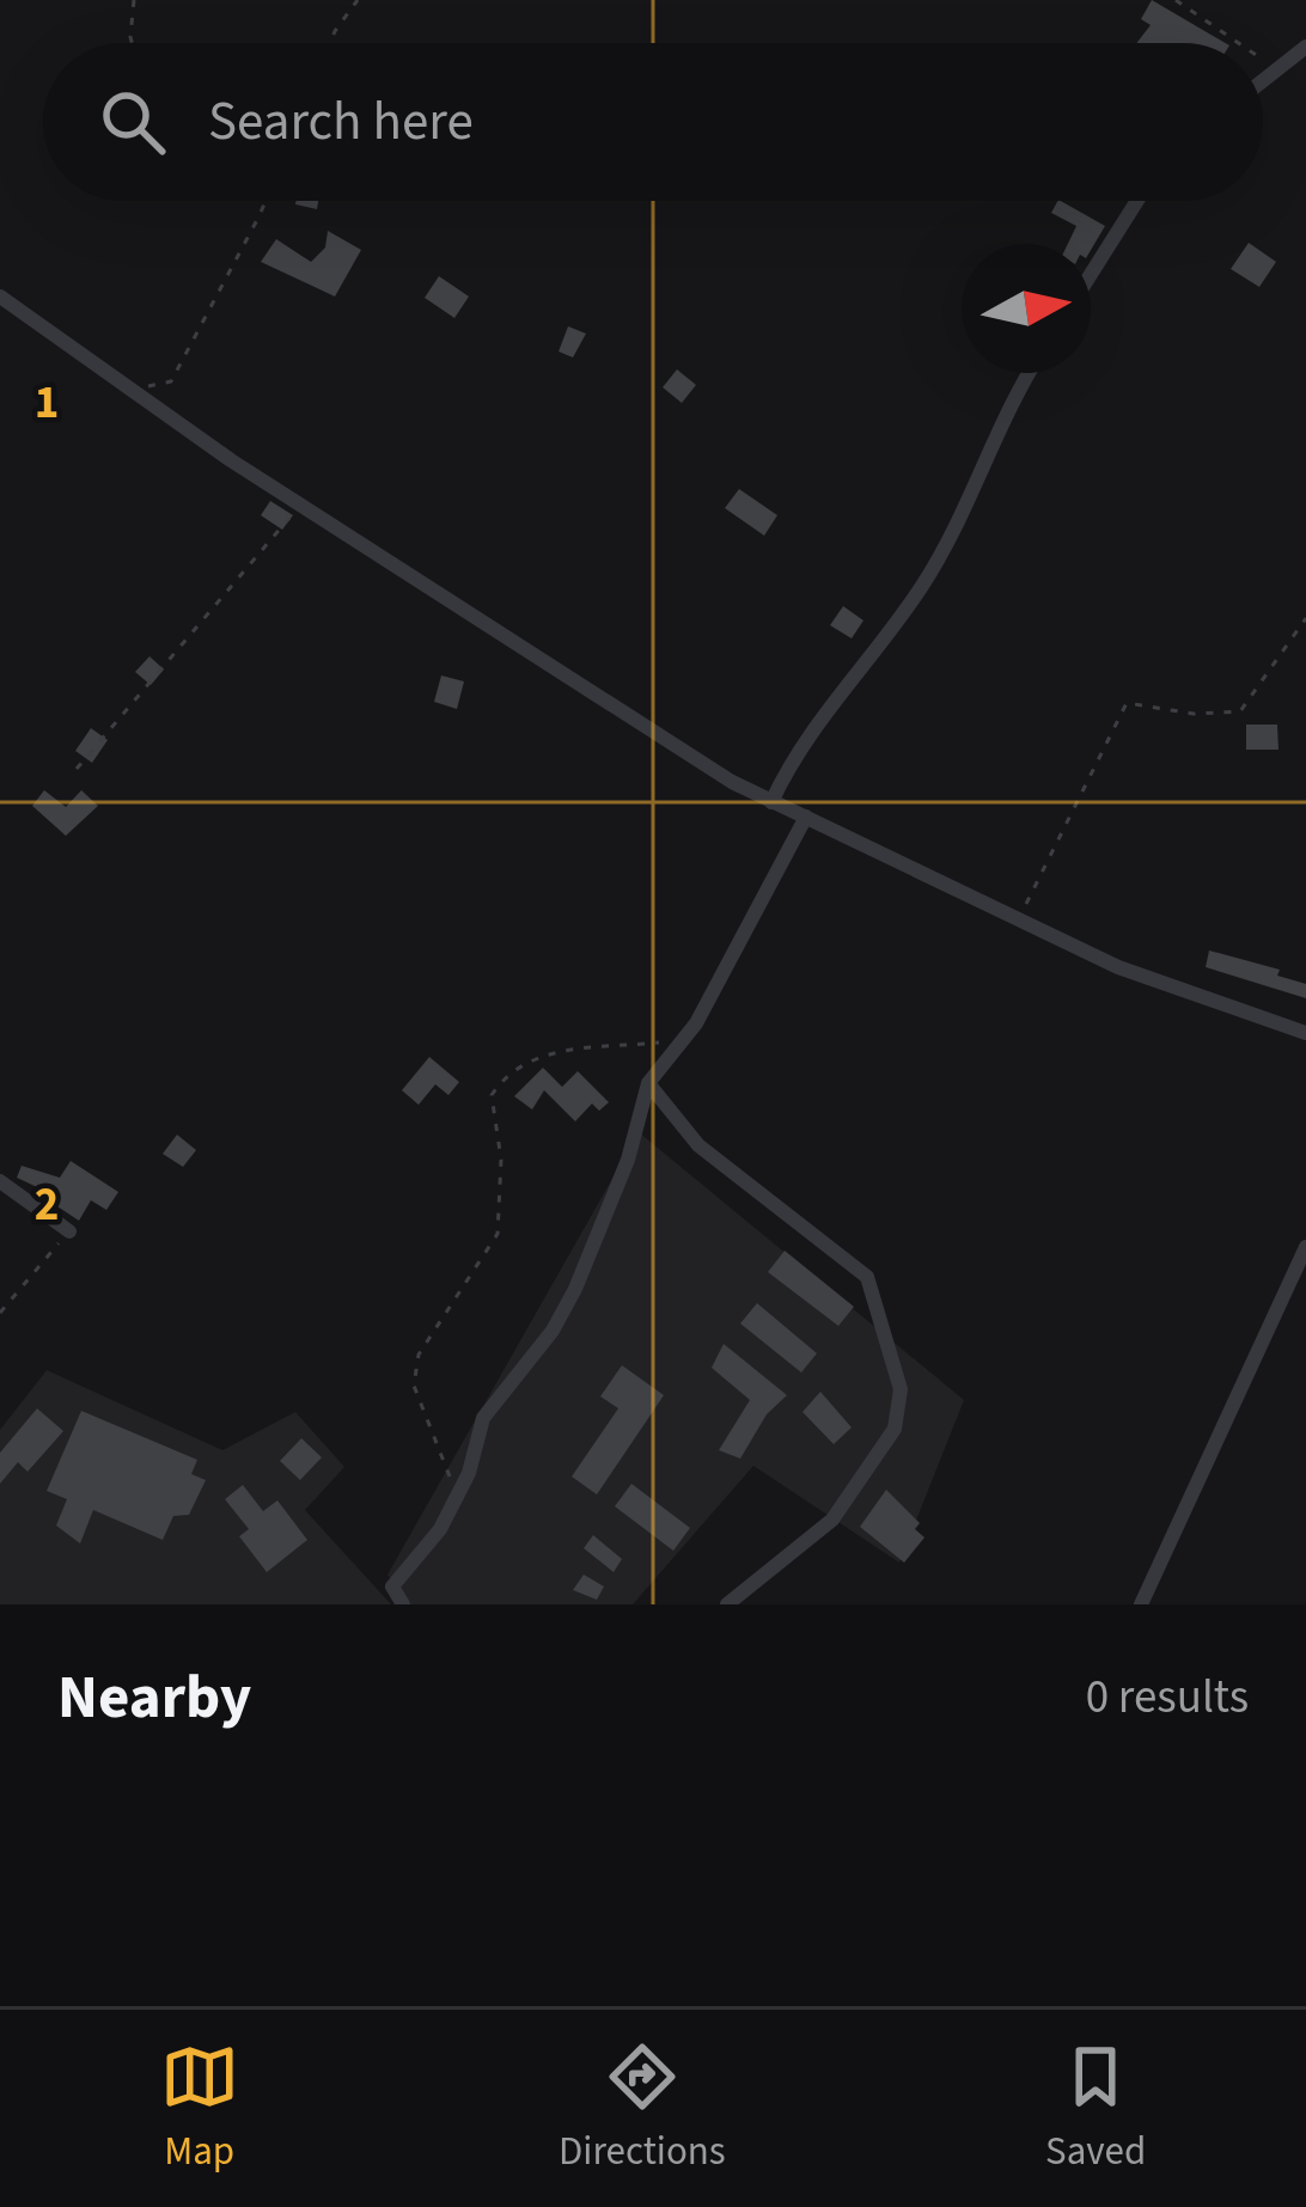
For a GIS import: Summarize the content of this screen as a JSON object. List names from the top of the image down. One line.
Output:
{"north":"right","page":{"search":"Search here","heading":["Nearby","0 results"],"nav":["Map","Directions","Saved"]},"grid":{"rows":["1","2"]}}
